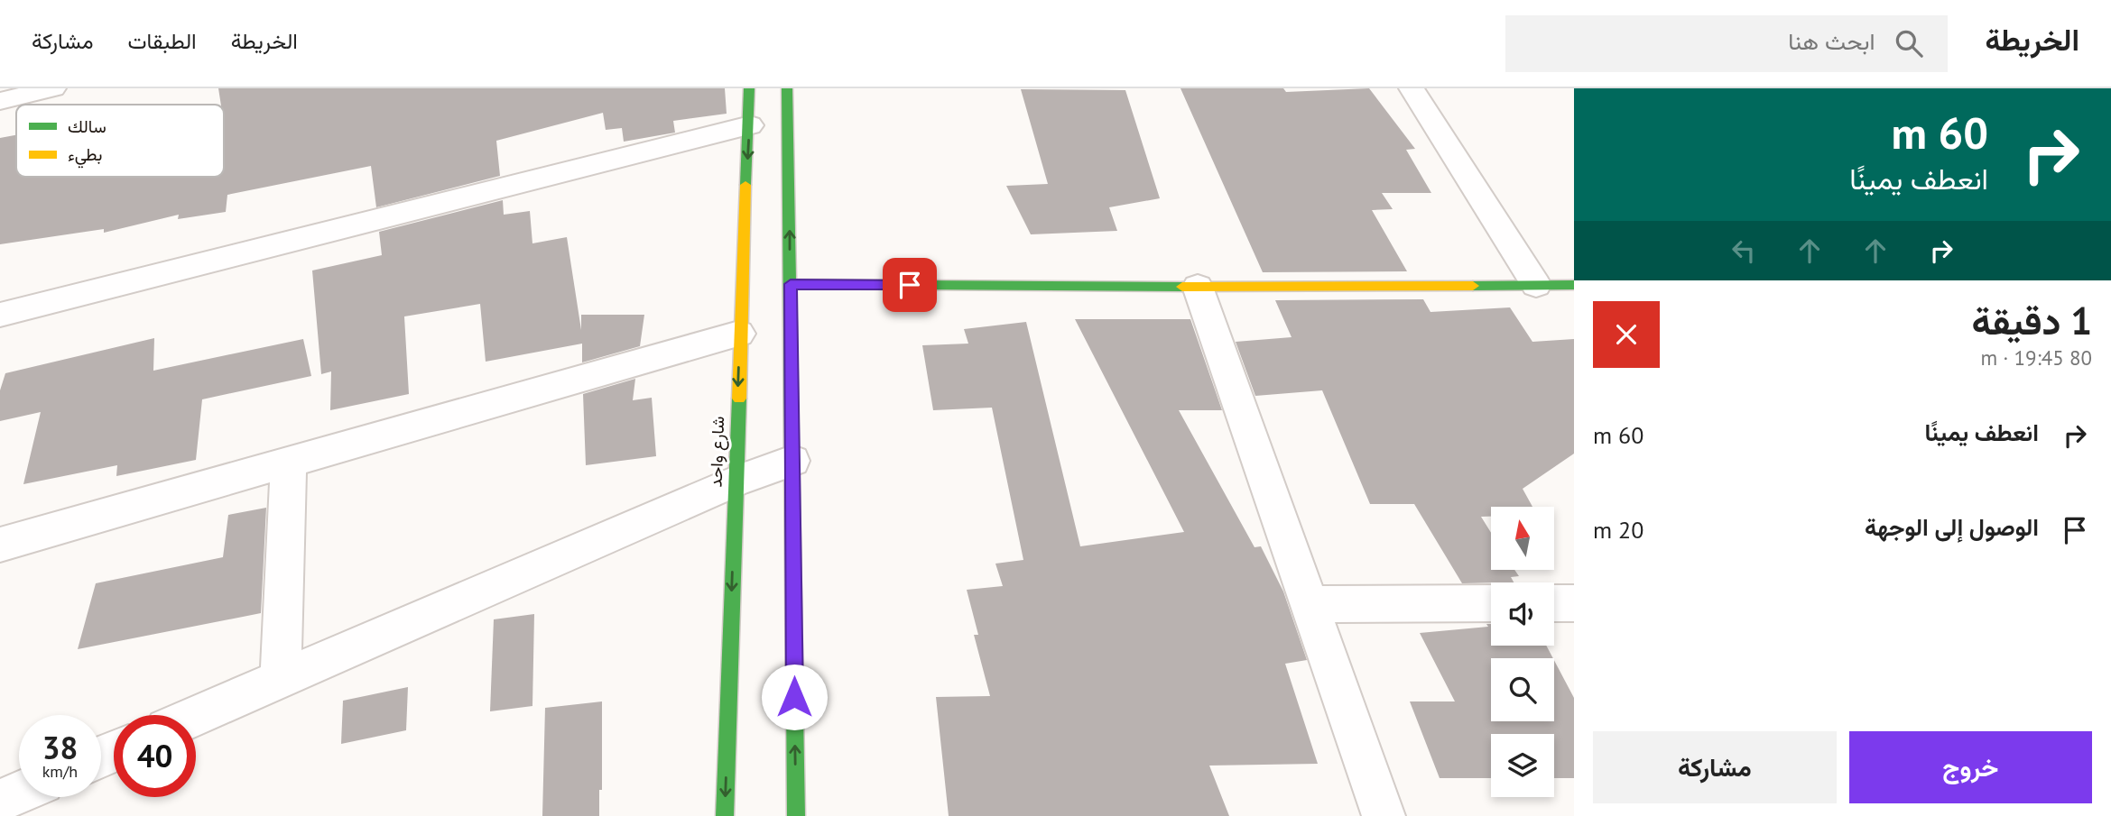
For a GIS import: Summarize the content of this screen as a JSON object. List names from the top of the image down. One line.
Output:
{"streets":{"street":["شارع واحد"]},"legend":["سالك","بطيء"],"north":"top","page":{"header":"الخريطة","search":"ابحث هنا","nav":["الخريطة","الطبقات","مشاركة"],"turn":["60 m","انعطف يمينًا"],"heading":["1 دقيقة","80 m · 19:45"],"list":[{"name":"انعطف يمينًا","value":"60 m"},{"name":"الوصول إلى الوجهة","value":"20 m"}],"speed":"38 km/h","limit":"40","buttons":["خروج","مشاركة"]}}
